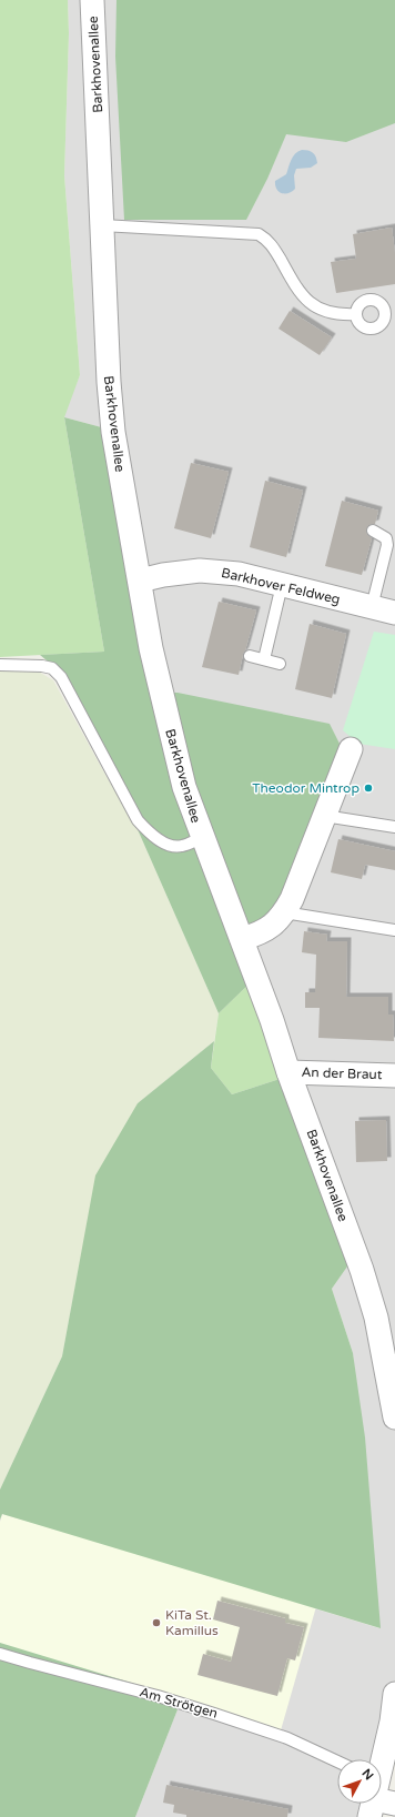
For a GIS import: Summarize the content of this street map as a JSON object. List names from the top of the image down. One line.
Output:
{"streets":{"street":["Barkhovenallee","Barkhover Feldweg","An der Braut"],"lane":["Am Strötgen"]},"crossings":[["Barkhovenallee","Barkhover Feldweg"],["Barkhovenallee","An der Braut"]],"places":["Theodor Mintrop","KiTa St. Kamillus"],"north":"top right"}
